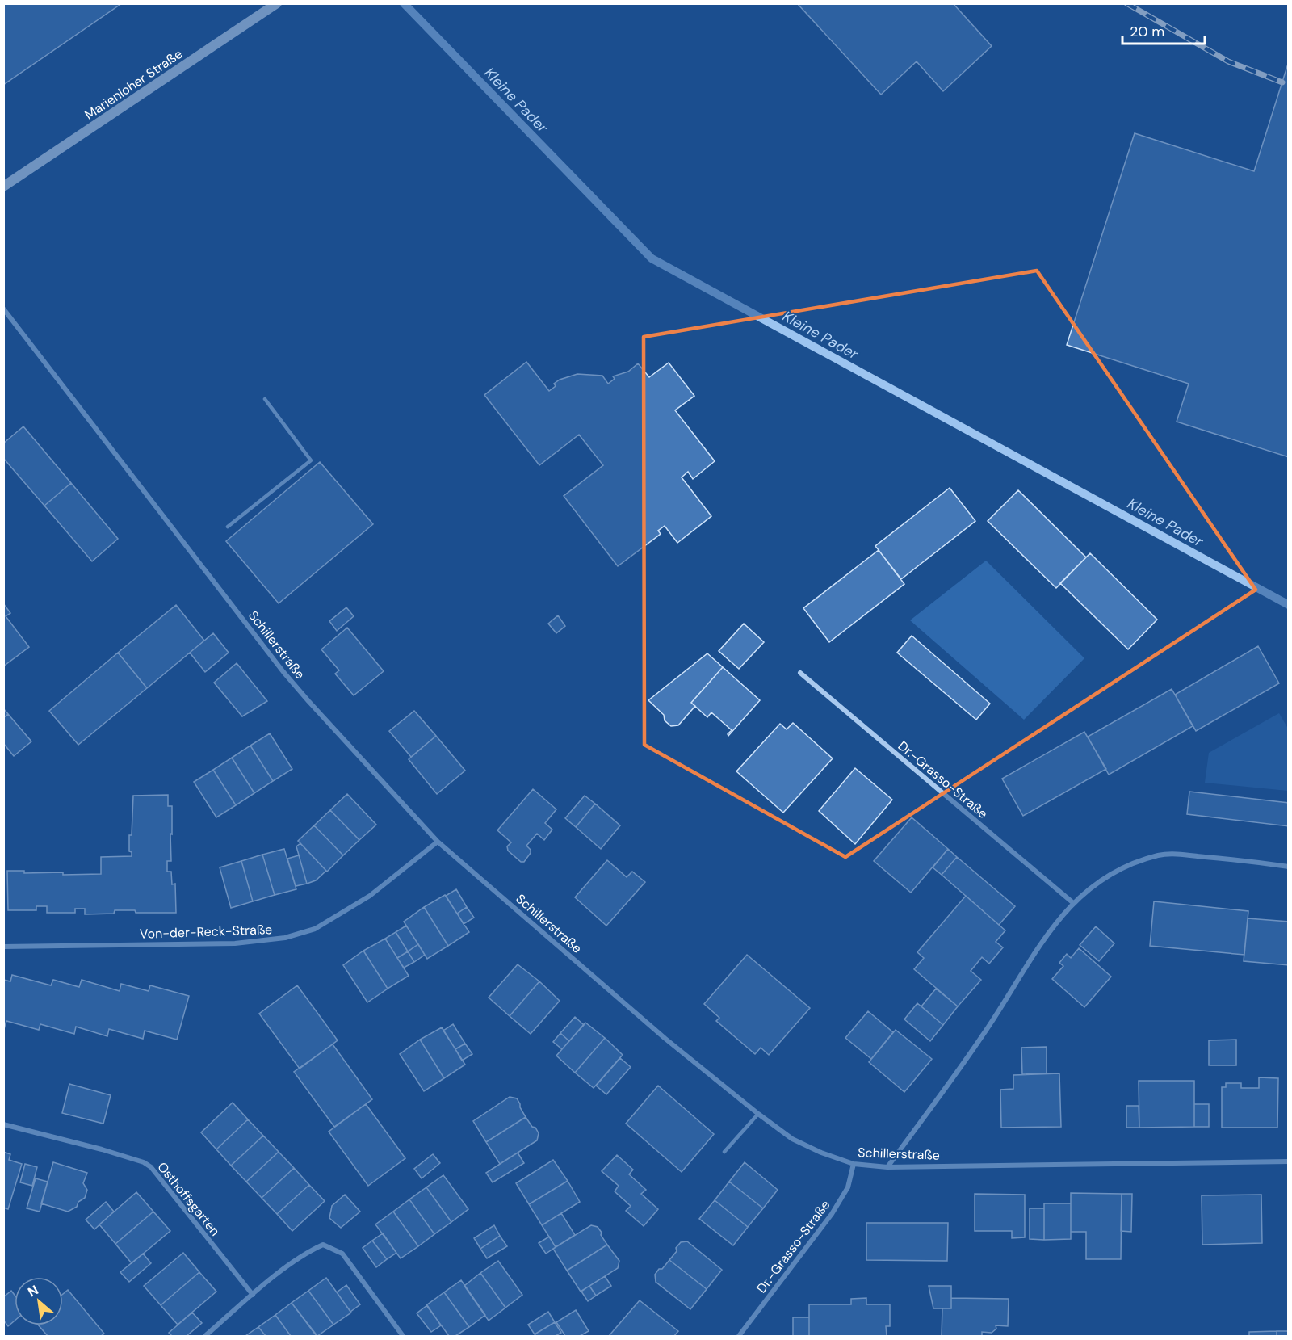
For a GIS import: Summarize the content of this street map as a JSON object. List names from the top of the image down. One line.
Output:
{"streets":{"street":["Marienloher Straße","Schillerstraße","Dr.-Grasso-Straße","Von-der-Reck-Straße","Osthoffsgarten"]},"crossings":[["Schillerstraße","Dr.-Grasso-Straße"],["Schillerstraße","Von-der-Reck-Straße"]],"water":["Kleine Pader"],"scale_bar":"20 m","north":"top left"}
